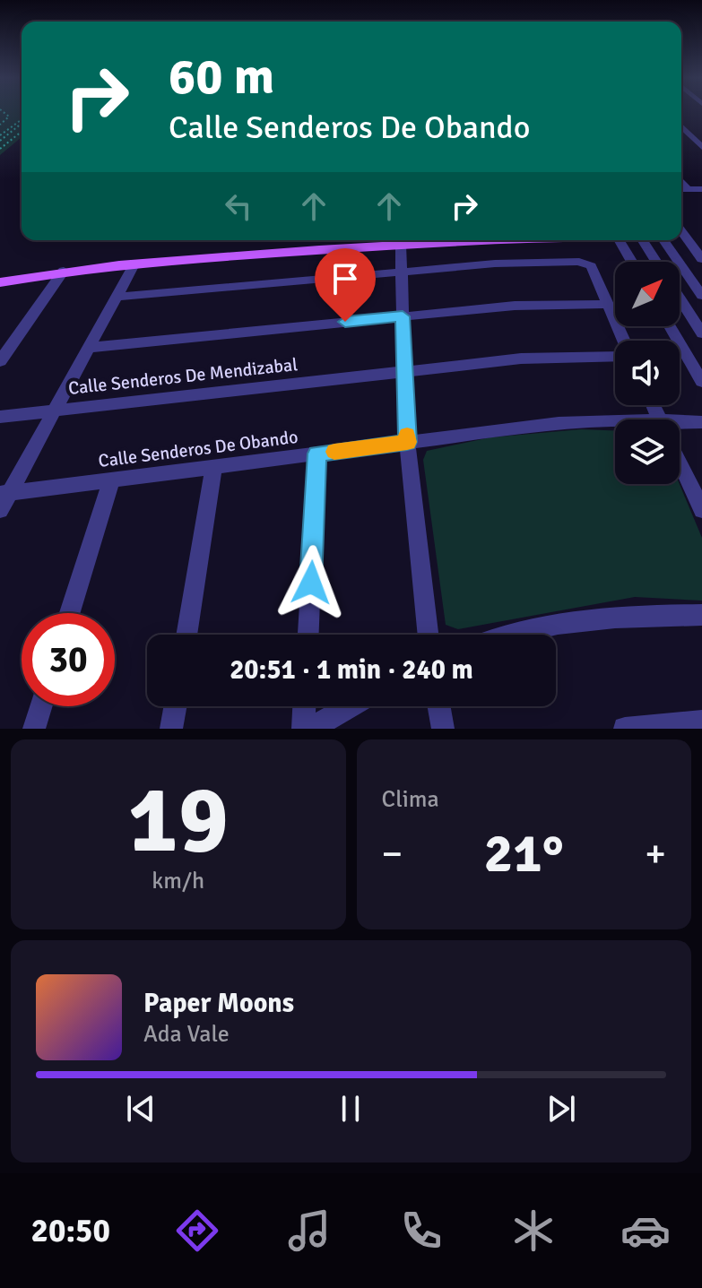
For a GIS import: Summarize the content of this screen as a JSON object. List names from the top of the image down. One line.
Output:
{"streets":{"street":["Calle Senderos De Mendizabal","Calle Senderos De Obando"]},"north":"top right","page":{"turn":["60 m","Calle Senderos De Obando"],"limit":"30","trip":"20:51 · 1 min · 240 m","tile":[["19","km/h"],"Clima"],"heat":["−","21°","+"],"song":["Paper Moons","Ada Vale"],"tabs":"20:50"}}
